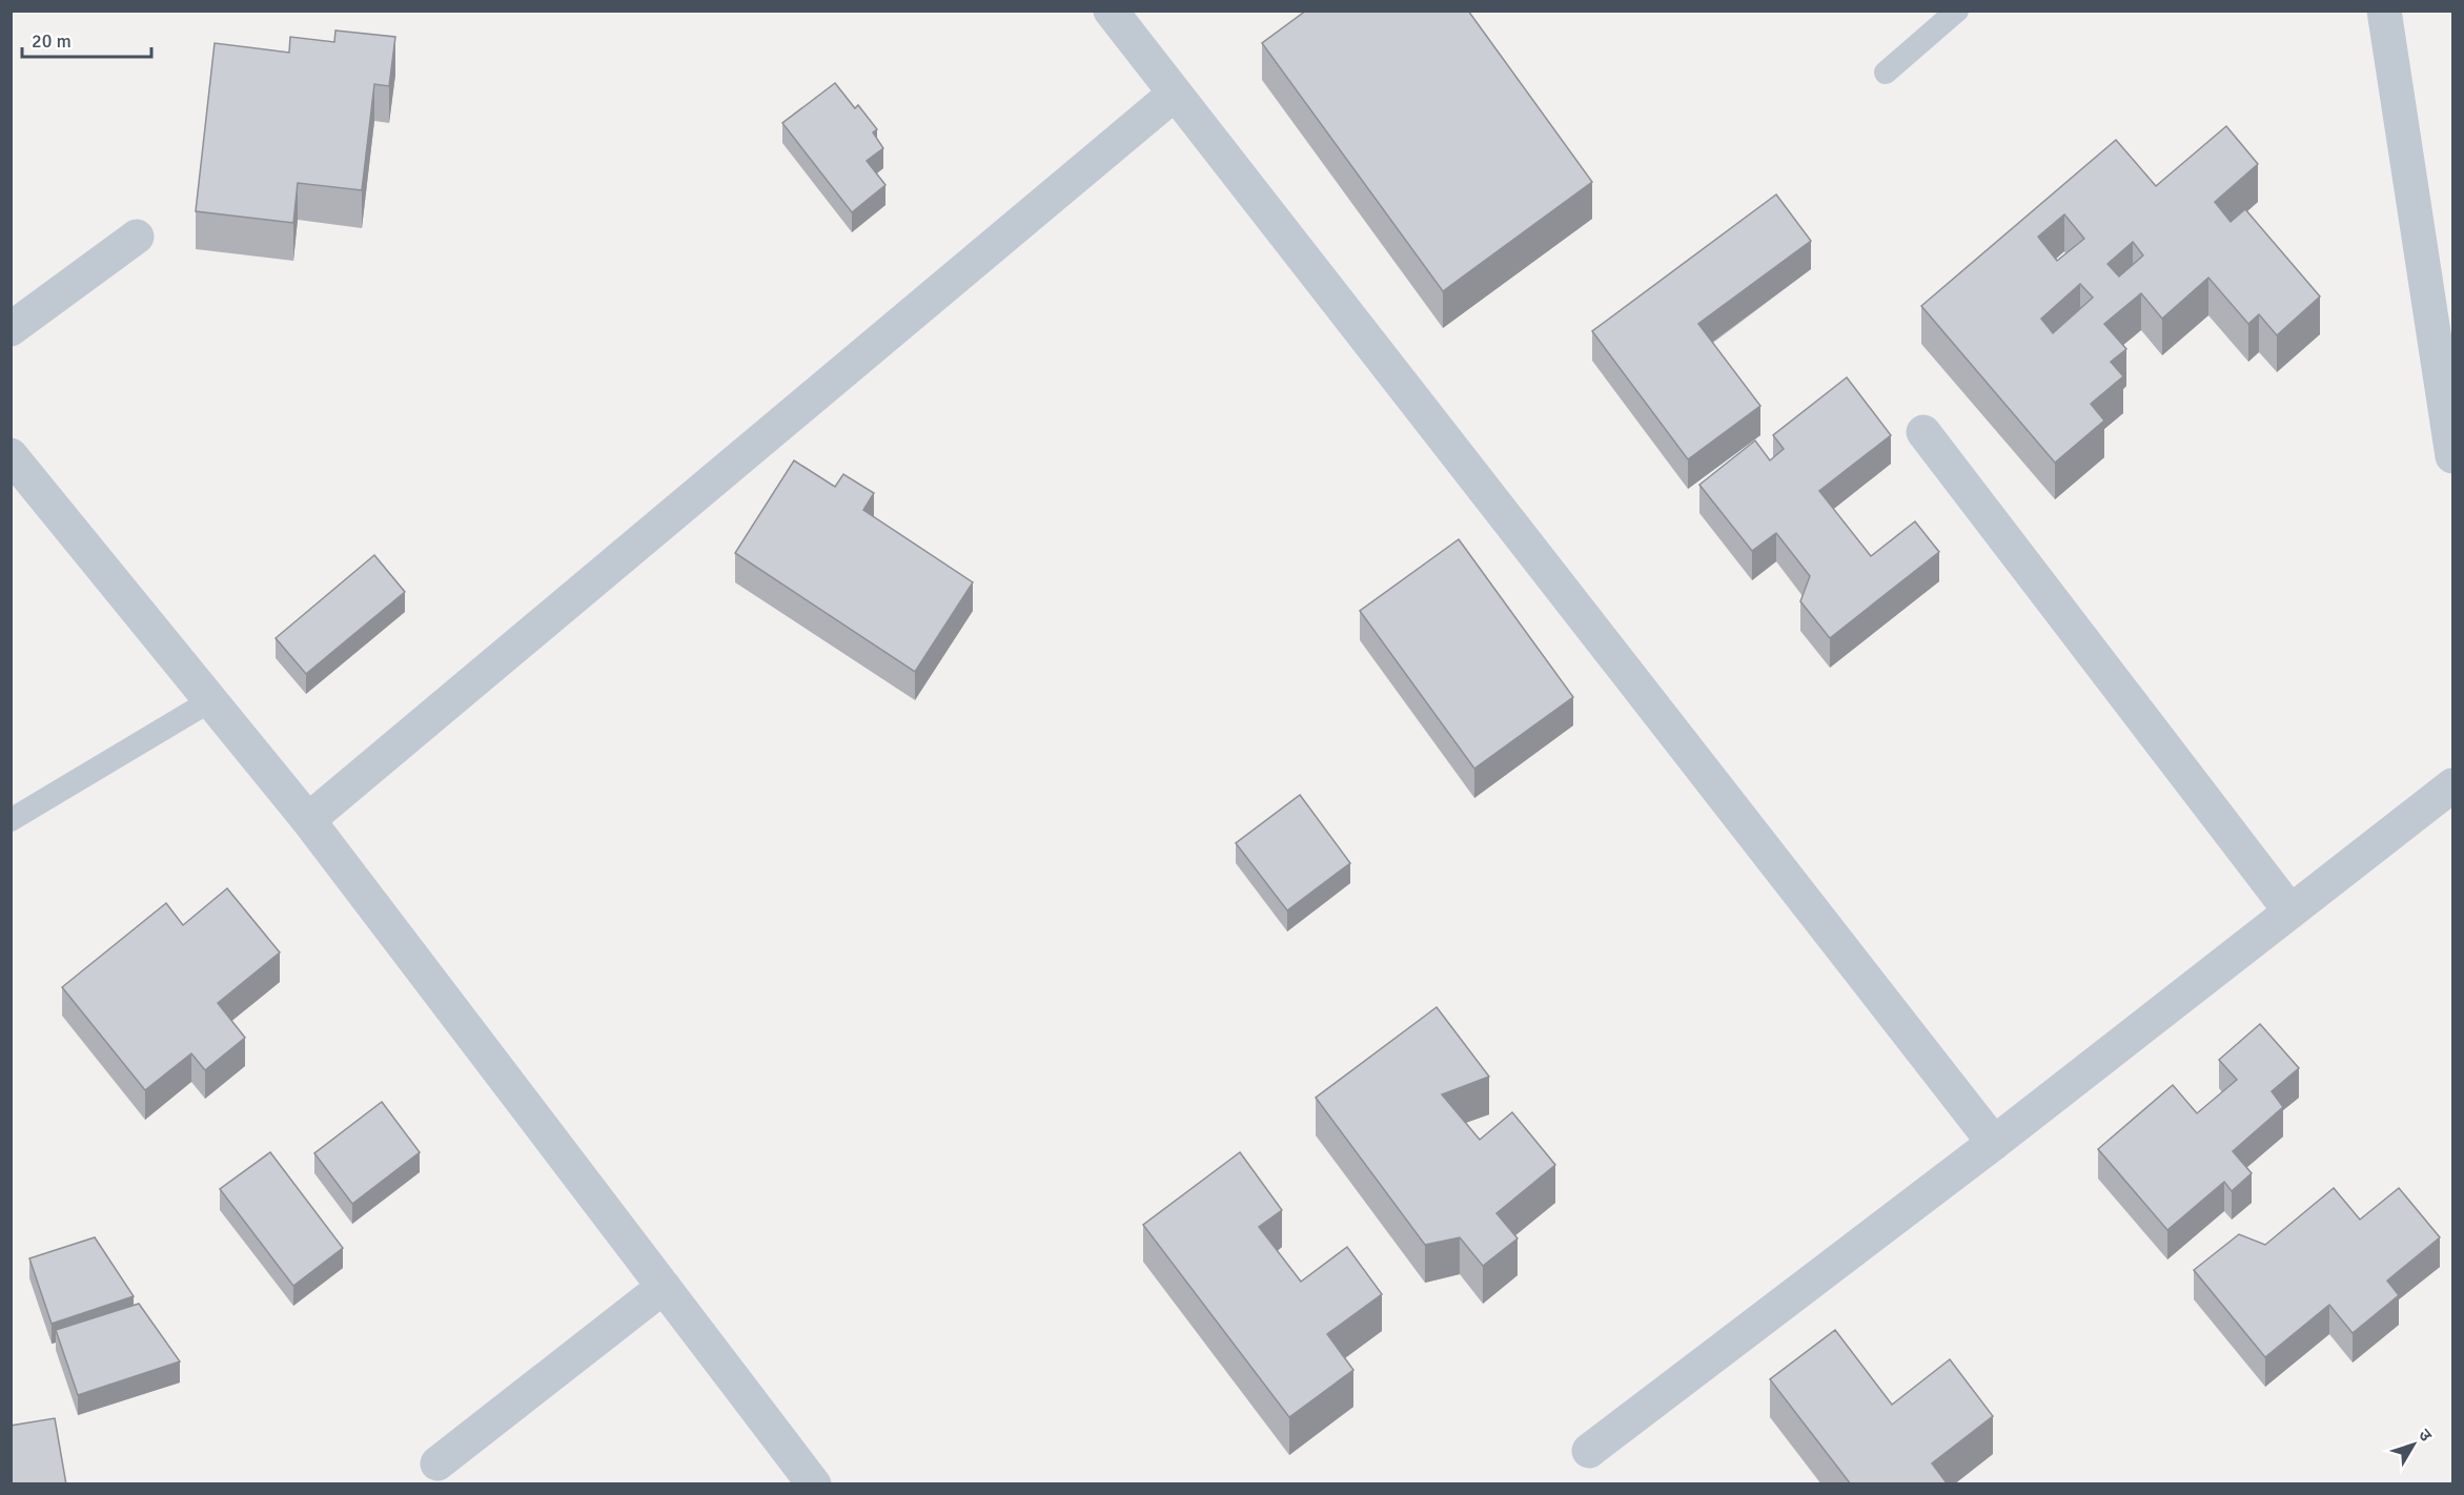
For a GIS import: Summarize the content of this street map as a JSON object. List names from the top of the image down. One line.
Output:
{"scale_bar":"20 m","north":"top right"}
